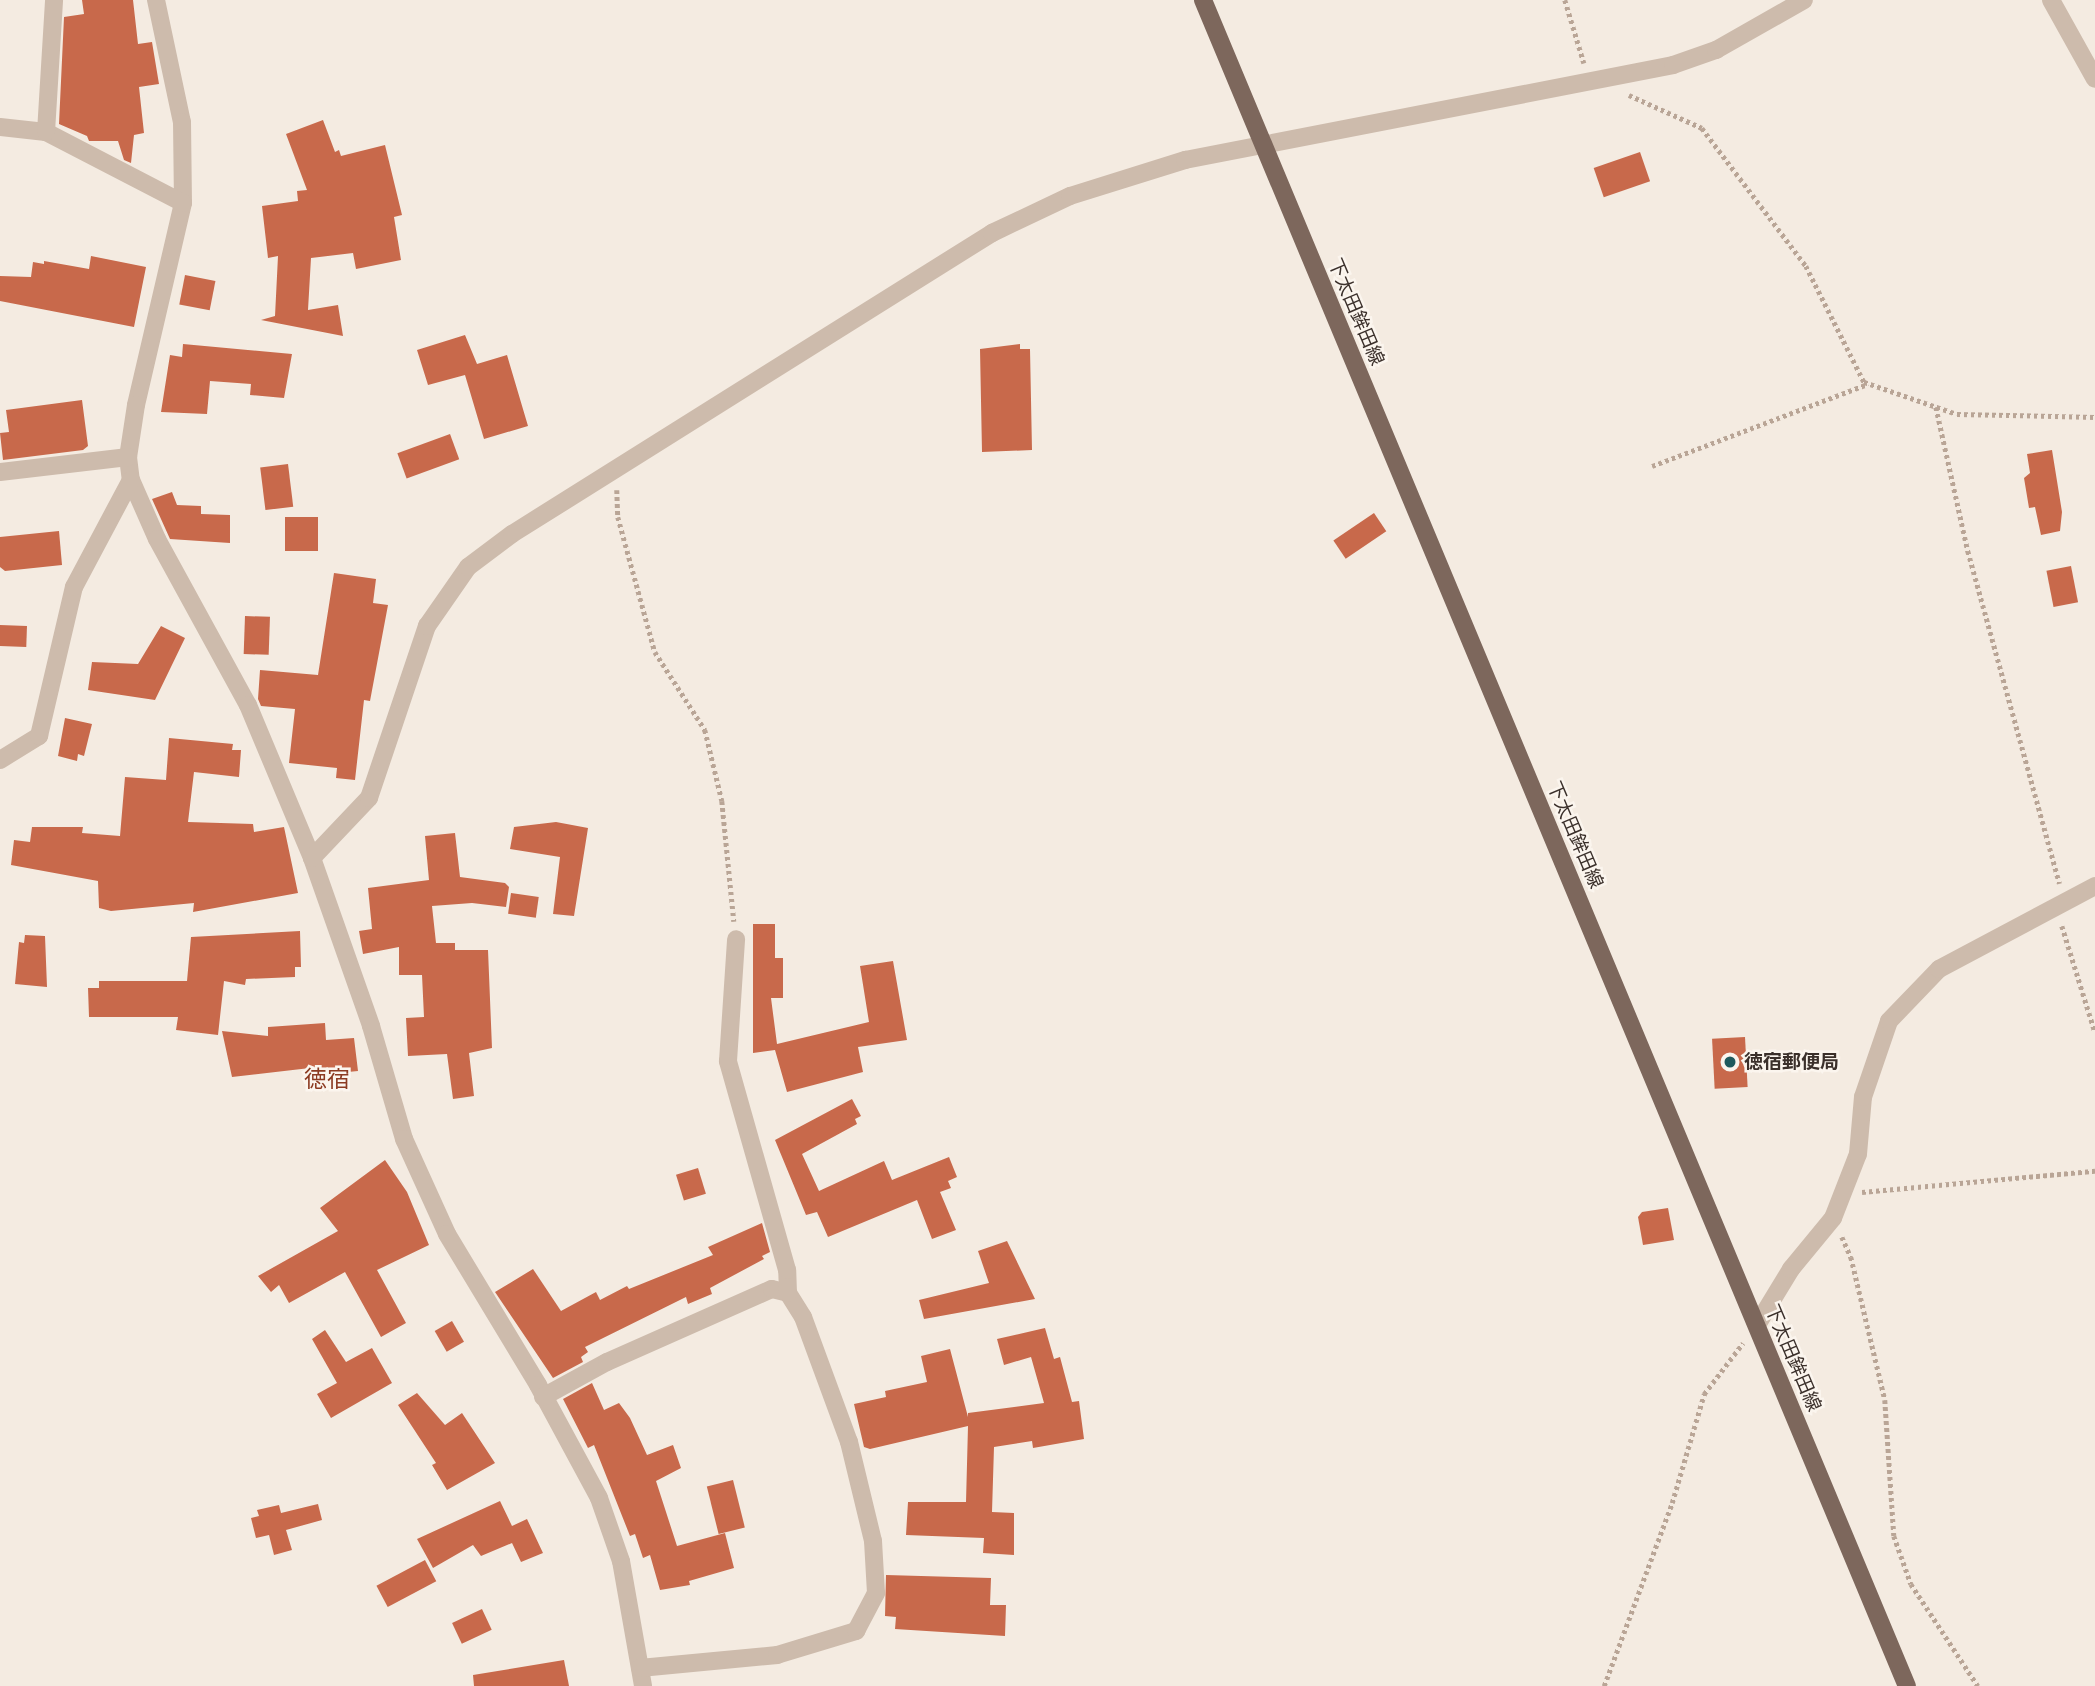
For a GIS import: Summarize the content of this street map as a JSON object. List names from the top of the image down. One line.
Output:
{"streets":{"main road":["下太田鉾田線"]},"districts":["徳宿"],"places":["徳宿郵便局"]}
